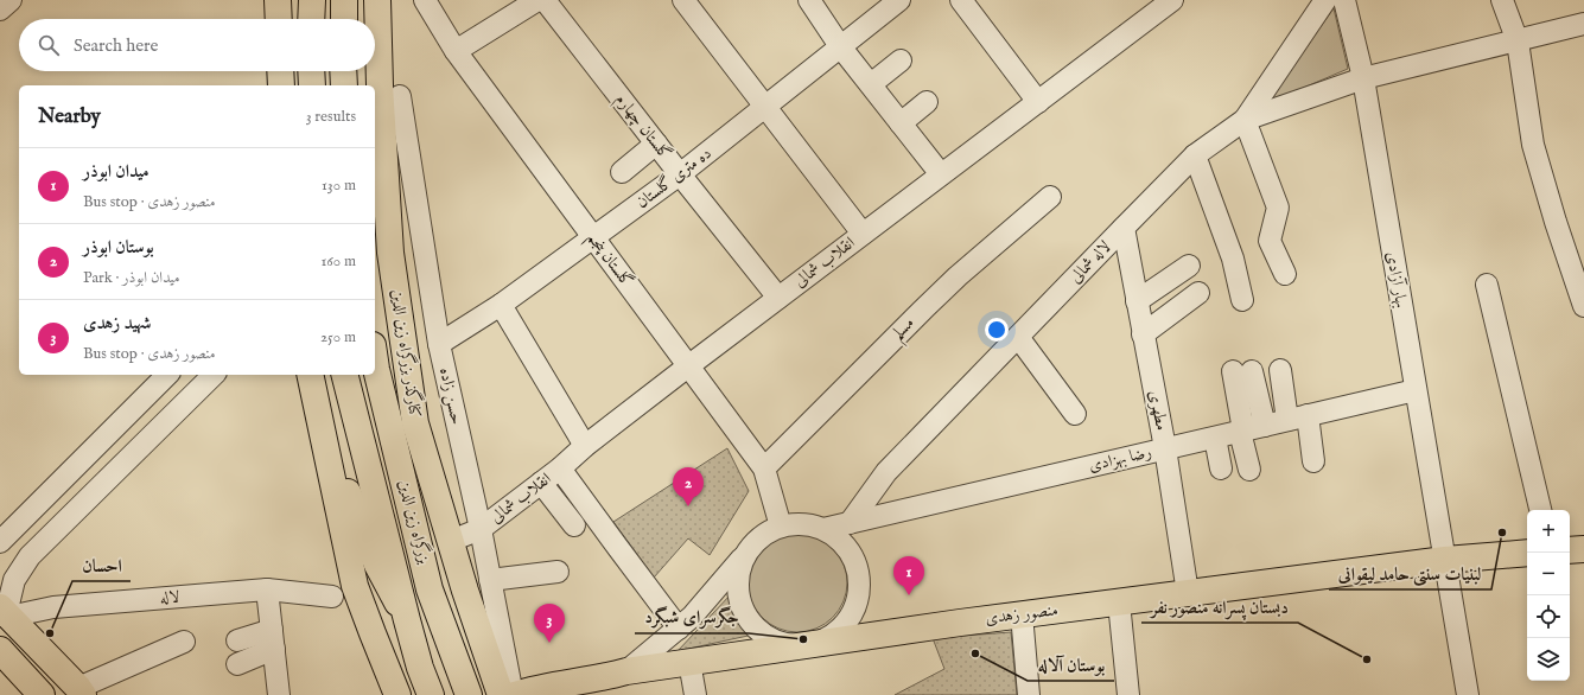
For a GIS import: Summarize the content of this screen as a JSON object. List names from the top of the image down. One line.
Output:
{"streets":{"main road":["کنارگذر بزرگراه زین الدین","بزرگراه زین الدین","منصور زهدی"],"street":["گلستان چهارم","ده متری گلستان","گلستان پنجم","انقلاب شمالی","لاله شمالی","بهار آزادی","مسلم","حسن زاده","مطهری","رضا بهزادی","لاله"]},"crossings":[["گلستان چهارم","ده متری گلستان"],["گلستان چهارم","انقلاب شمالی"],["ده متری گلستان","گلستان پنجم"],["ده متری گلستان","حسن زاده"],["گلستان پنجم","انقلاب شمالی"],["گلستان پنجم","مسلم"],["گلستان پنجم","رضا بهزادی"],["گلستان پنجم","منصور زهدی"],["انقلاب شمالی","کنارگذر بزرگراه زین الدین"],["انقلاب شمالی","حسن زاده"],["لاله شمالی","مطهری"],["لاله شمالی","رضا بهزادی"],["بهار آزادی","رضا بهزادی"],["بهار آزادی","منصور زهدی"],["حسن زاده","منصور زهدی"],["مطهری","رضا بهزادی"],["مطهری","منصور زهدی"],["رضا بهزادی","منصور زهدی"]],"places":["لبنیات سنتی حامد لیقوانی","احسان","جگرسرای شبگرد","بوستان آلاله","دبستان پسرانه منصور نفر"],"page":{"search":"Search here","heading":["Nearby","3 results"],"list":[{"mark":"1","name":"میدان ابوذر","note":"Bus stop · منصور زهدی","value":"130 m"},{"mark":"2","name":"بوستان ابوذر","note":"Park · میدان ابوذر","value":"160 m"},{"mark":"3","name":"شهید زهدی","note":"Bus stop · منصور زهدی","value":"250 m"}],"pins":["2","1","3"],"map_buttons":["+","−"]}}
